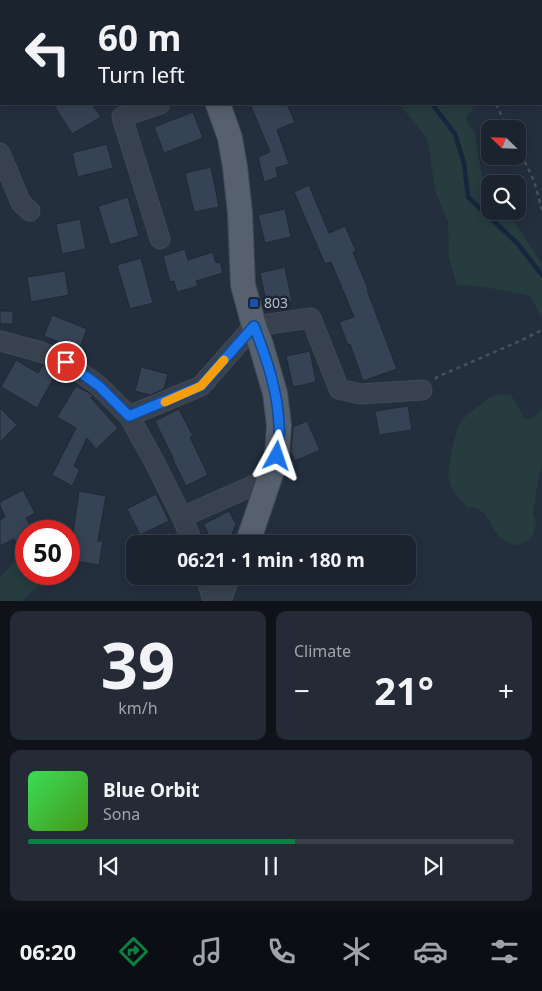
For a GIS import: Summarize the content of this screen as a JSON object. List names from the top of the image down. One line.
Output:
{"places":{"transit":["803"]},"north":"top left","page":{"turn":["60 m","Turn left"],"limit":"50","trip":"06:21 · 1 min · 180 m","tile":[["39","km/h"],"Climate"],"heat":["−","21°","+"],"song":["Blue Orbit","Sona"],"tabs":"06:20"}}
